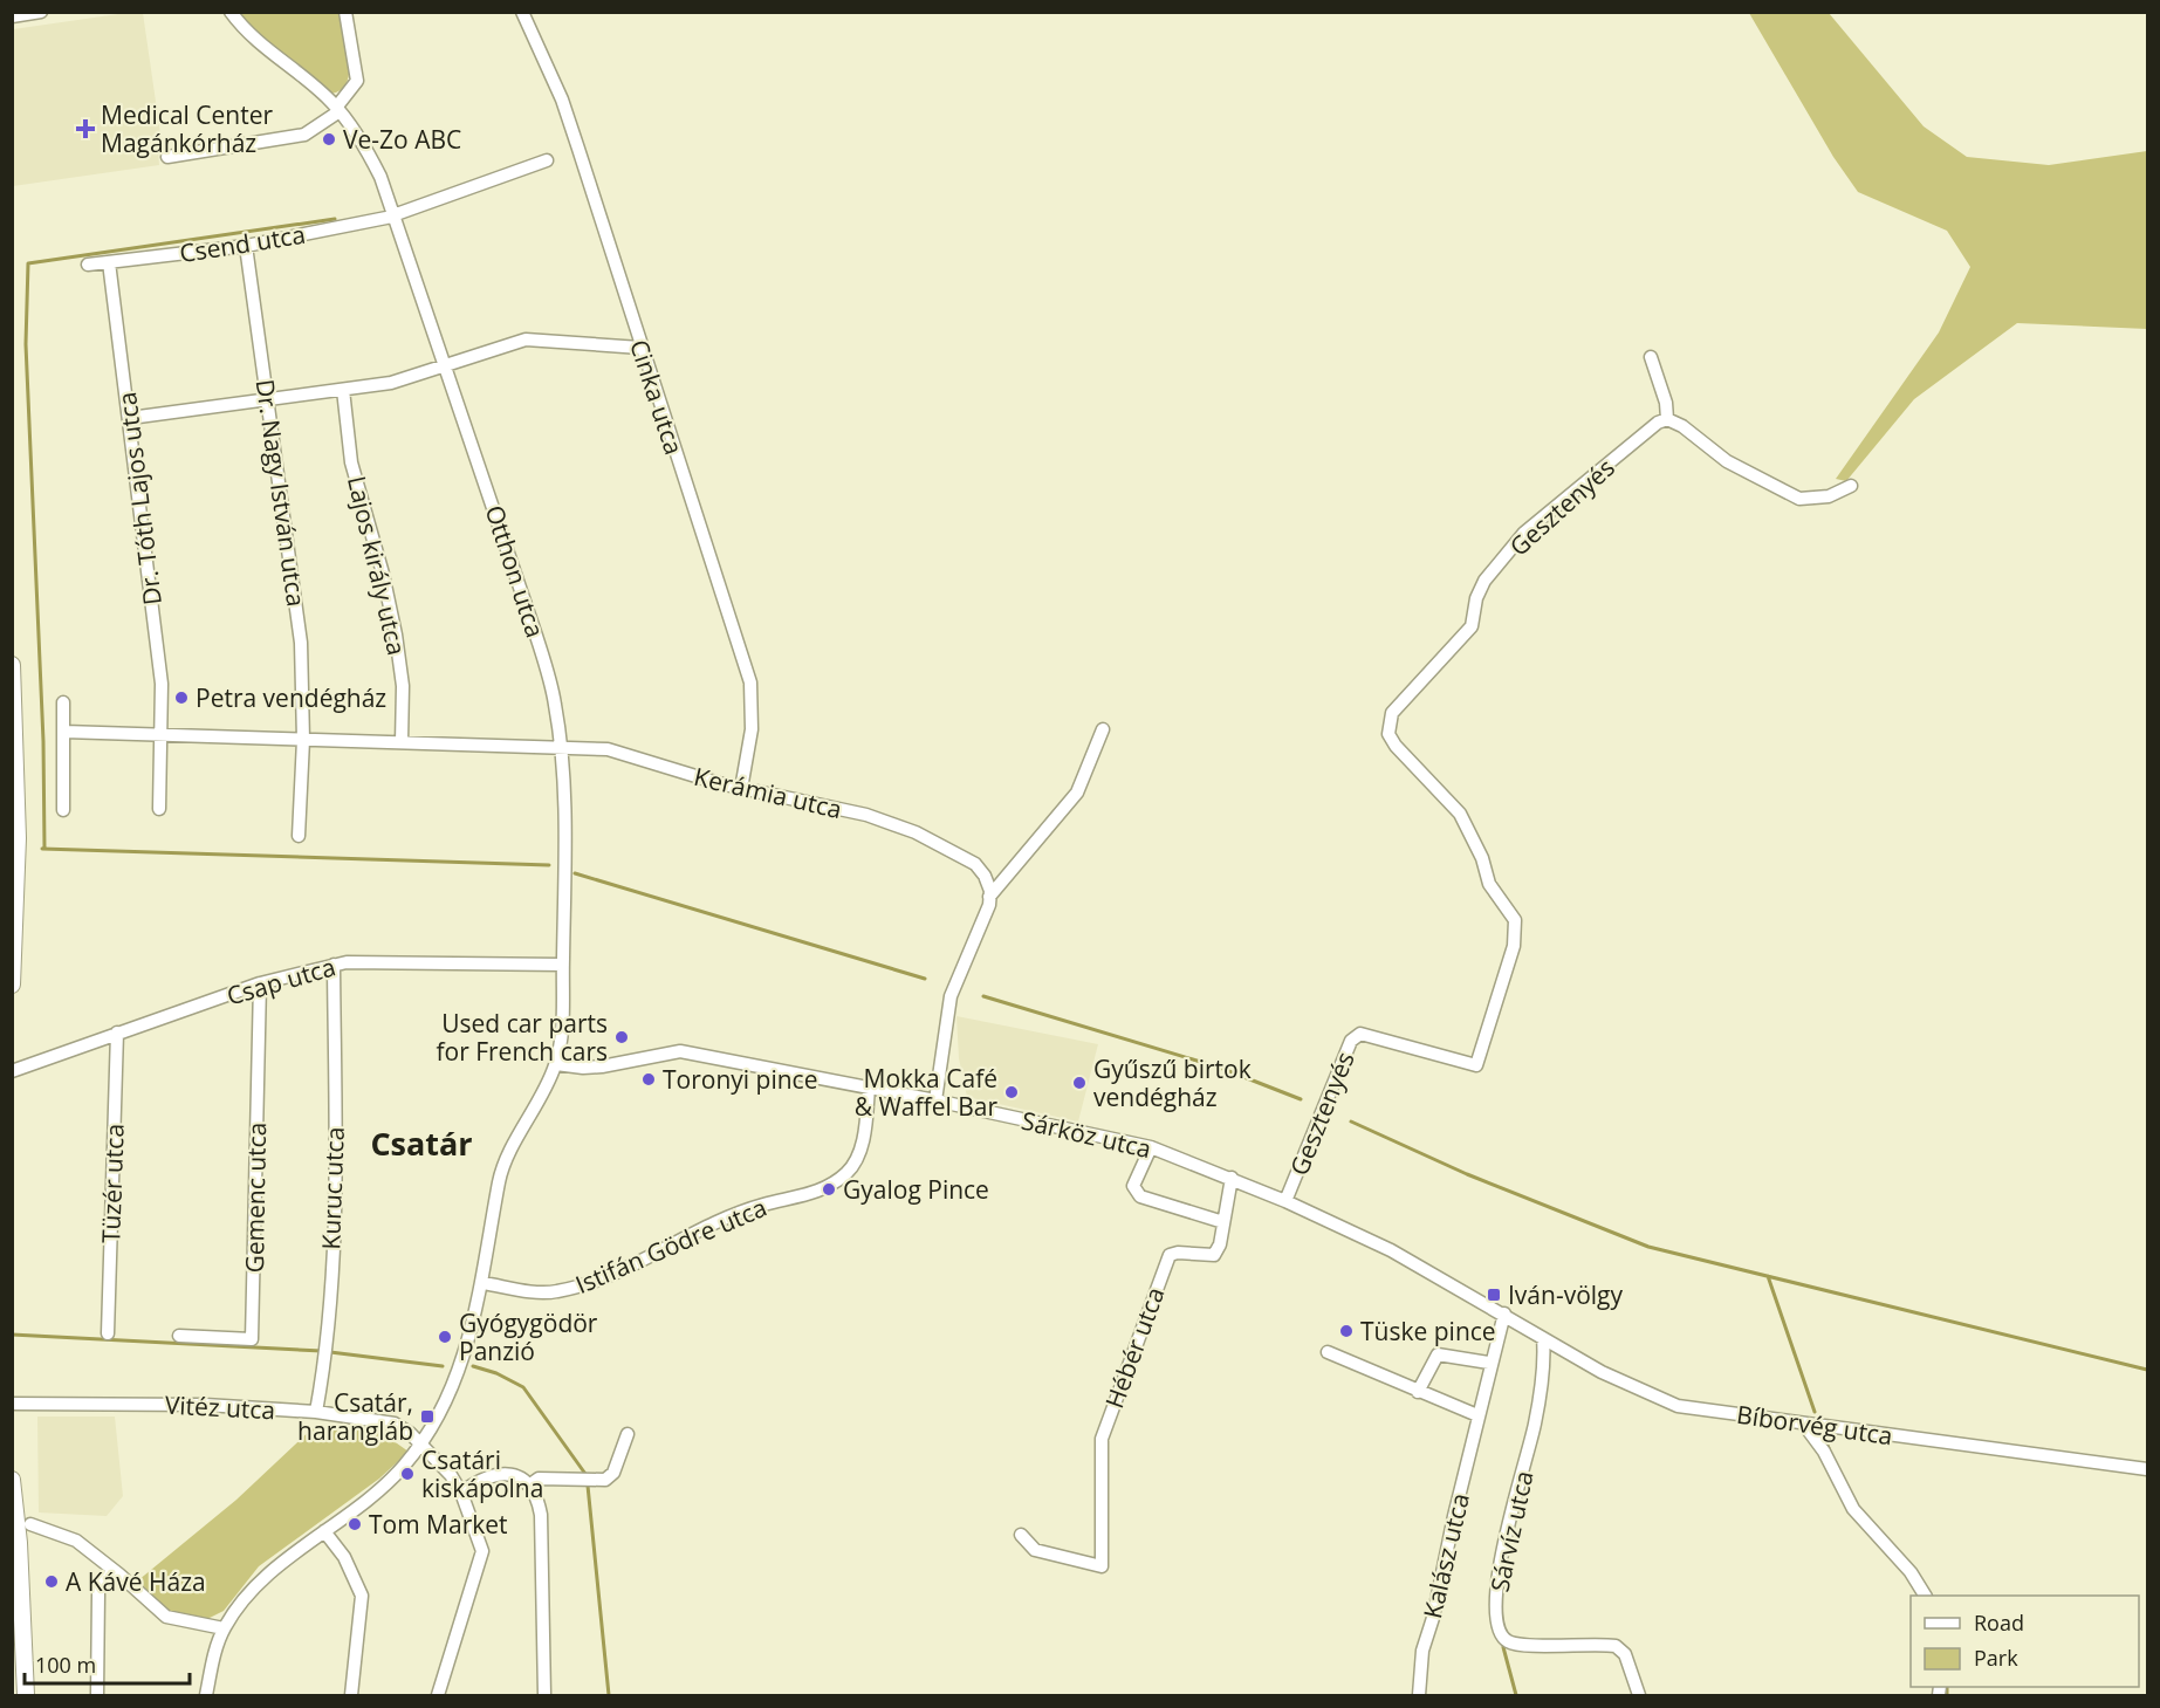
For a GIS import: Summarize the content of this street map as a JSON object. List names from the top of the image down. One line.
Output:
{"streets":{"street":["Csend utca","Cinka utca","Dr. Nagy István utca","Dr. Tóth Lajos utca","Gesztenyés","Lajos király utca","Otthon utca","Kerámia utca","Csap utca","Sárköz utca","Tüzér utca","Kuruc utca","Gemenc utca","Istifán Gödre utca","Hébér utca","Vitéz utca","Bíborvég utca","Sárvíz utca","Kalász utca"]},"crossings":[["Csend utca","Dr. Nagy István utca"],["Csend utca","Dr. Tóth Lajos utca"],["Csend utca","Otthon utca"],["Cinka utca","Kerámia utca"],["Dr. Nagy István utca","Kerámia utca"],["Dr. Tóth Lajos utca","Kerámia utca"],["Gesztenyés","Sárköz utca"],["Lajos király utca","Kerámia utca"],["Otthon utca","Kerámia utca"],["Otthon utca","Csap utca"],["Otthon utca","Sárköz utca"],["Otthon utca","Istifán Gödre utca"],["Otthon utca","Vitéz utca"],["Csap utca","Tüzér utca"],["Csap utca","Kuruc utca"],["Csap utca","Gemenc utca"],["Sárköz utca","Istifán Gödre utca"],["Sárköz utca","Hébér utca"],["Sárköz utca","Bíborvég utca"],["Sárköz utca","Kalász utca"],["Kuruc utca","Vitéz utca"],["Bíborvég utca","Sárvíz utca"],["Bíborvég utca","Kalász utca"]],"districts":["Csatár"],"places":{"health":["Medical Center Magánkórház"],"other":["Ve-Zo ABC","Petra vendégház","Used car parts for French cars","Toronyi pince","Gyűszű birtok vendégház","Mokka Café & Waffel Bar","Gyalog Pince","Tüske pince","Gyógygödör Panzió","Csatári kiskápolna","Tom Market","A Kávé Háza"],"transit":["Iván-völgy","Csatár, harangláb"]},"legend":["Road","Park"],"scale_bar":"100 m"}
